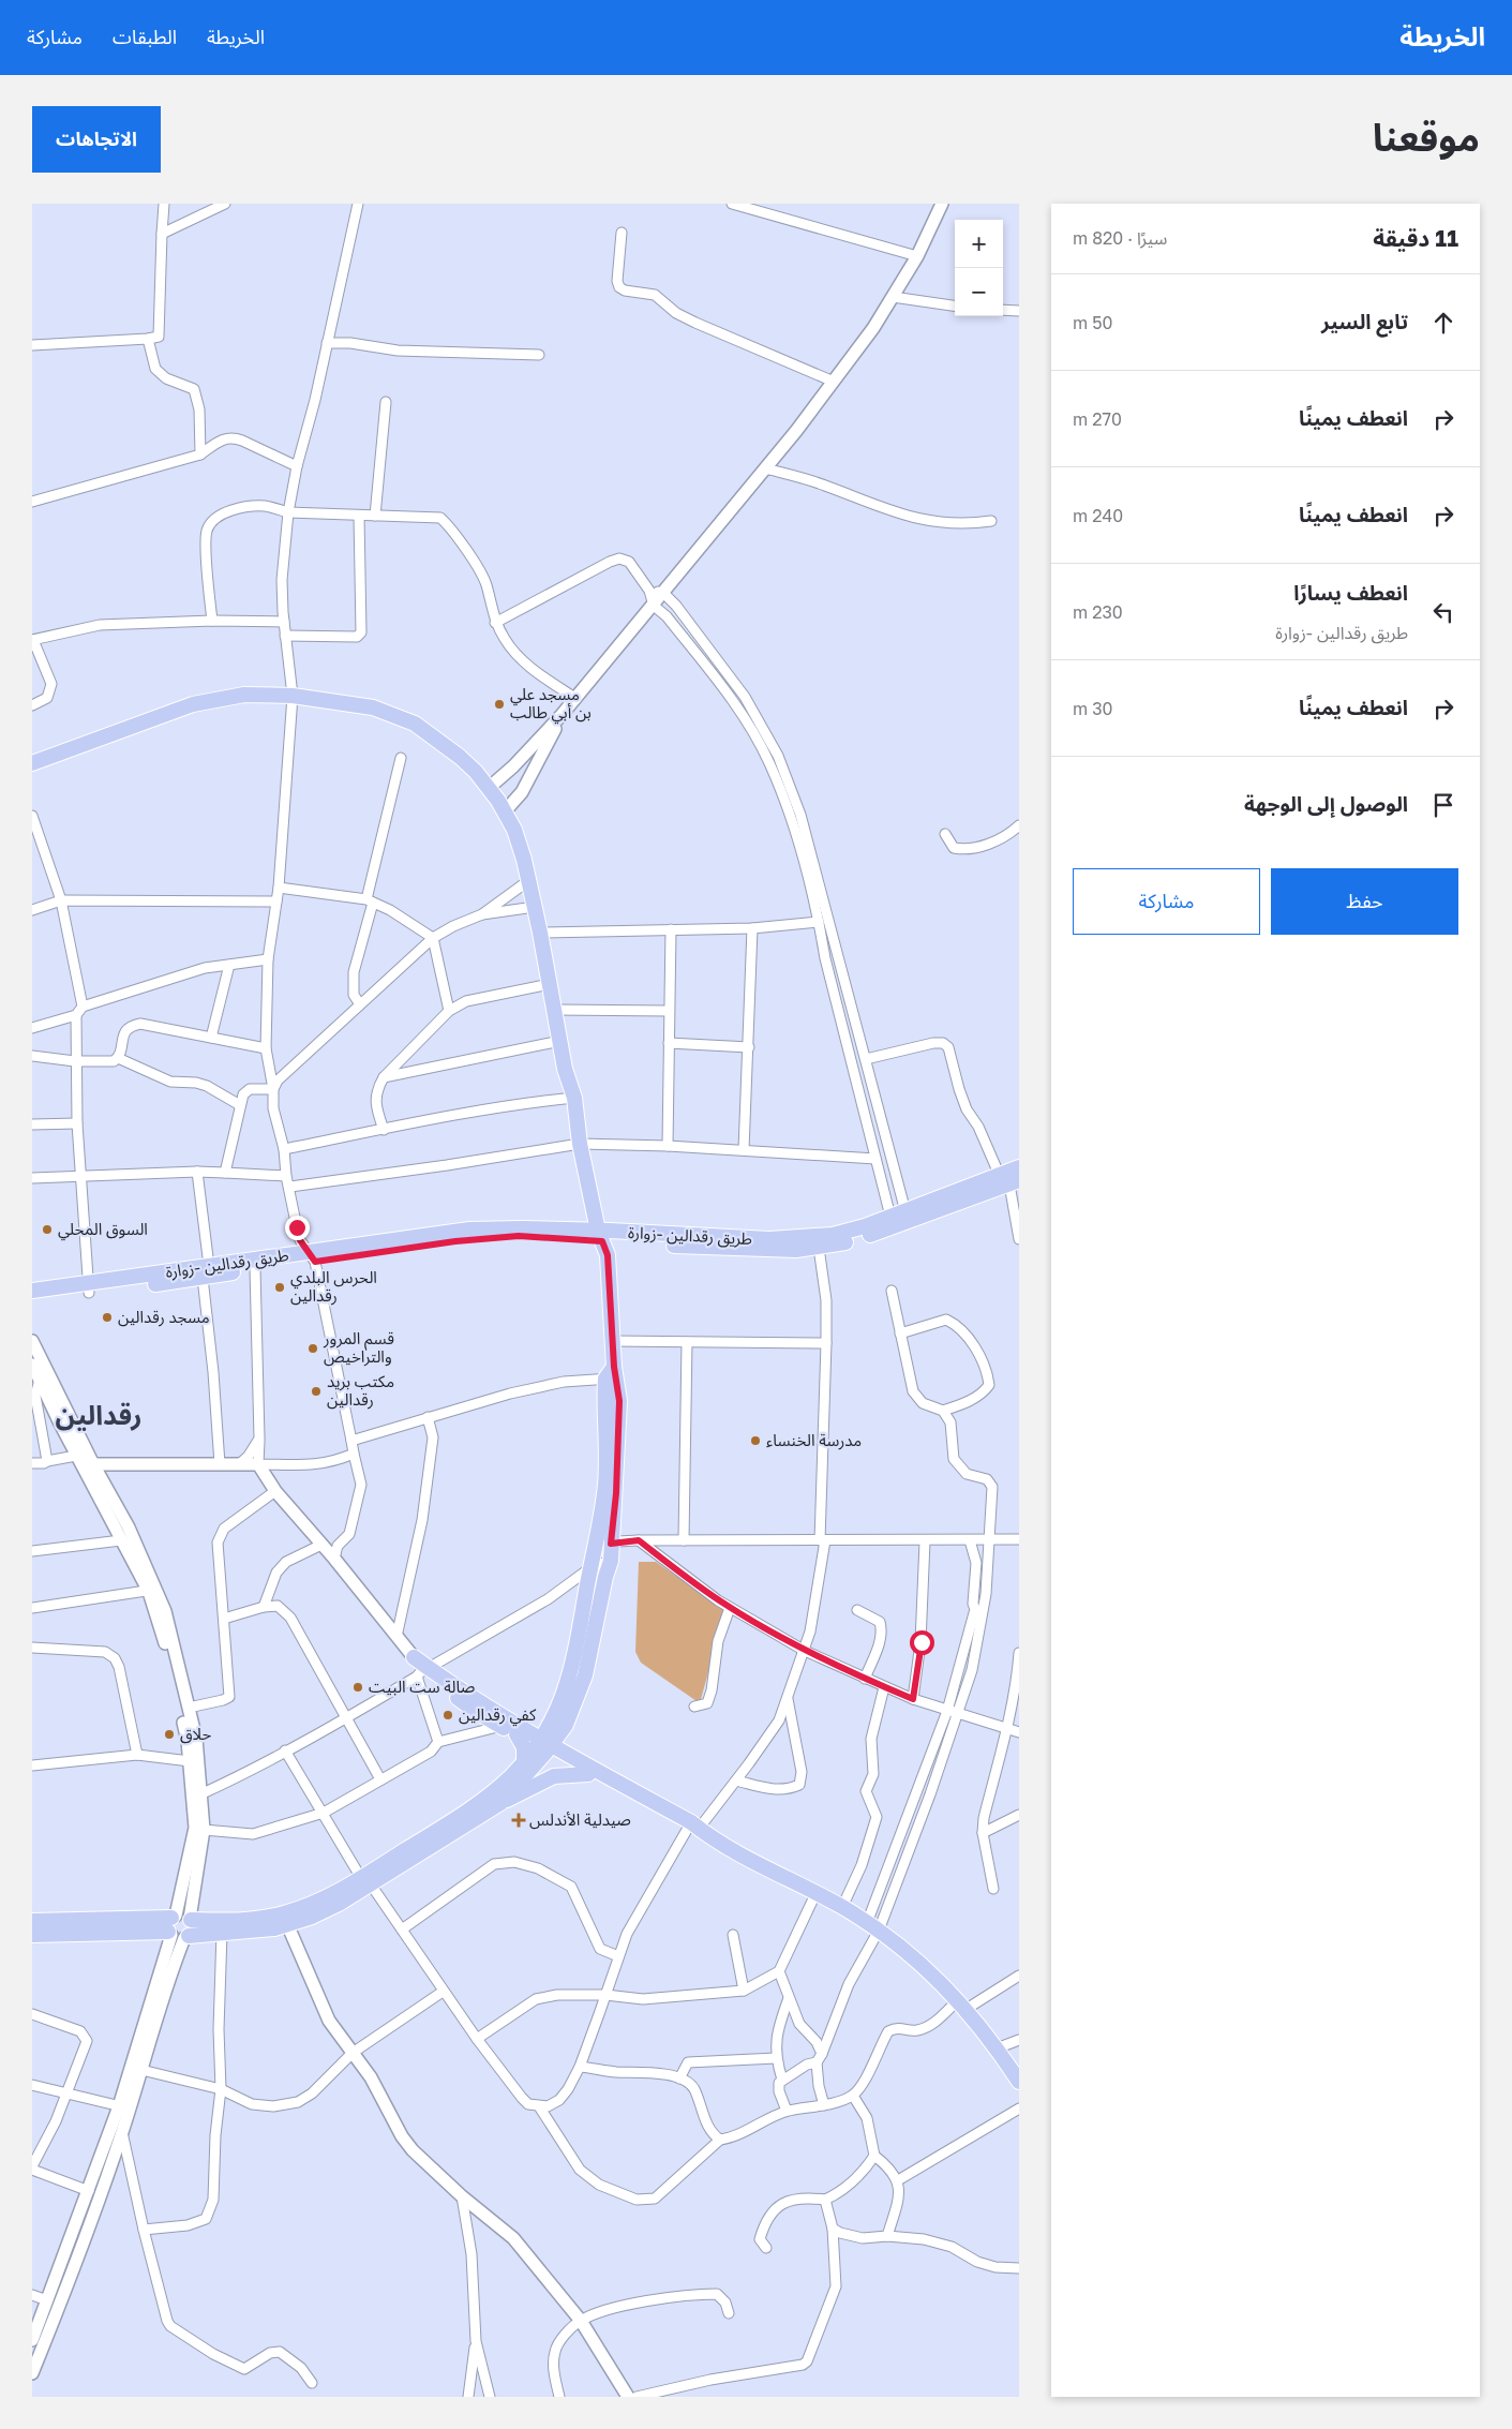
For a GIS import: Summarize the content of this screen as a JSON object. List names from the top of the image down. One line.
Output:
{"streets":{"main road":["طريق رقدالين -زوارة"]},"districts":["رقدالين"],"places":{"other":["مسجد علي بن أبي طالب","السوق المحلي","الحرس البلدي رقدالين","مسجد رقدالين","قسم المرور والتراخيص","مكتب بريد رقدالين","مدرسة الخنساء","صالة ست البيت","كفي رقدالين","حلاق"],"health":["صيدلية الأندلس"]},"page":{"header":"الخريطة","nav":["الخريطة","الطبقات","مشاركة"],"title":"موقعنا","buttons":["الاتجاهات",["حفظ","مشاركة"]],"heading":["11 دقيقة","سيرًا · 820 m"],"map_buttons":["+","−"],"list":[["تابع السير","50 m"],["انعطف يمينًا","270 m"],["انعطف يمينًا","240 m"],["انعطف يسارًا","طريق رقدالين -زوارة","230 m"],["انعطف يمينًا","30 m"],"الوصول إلى الوجهة"]}}
